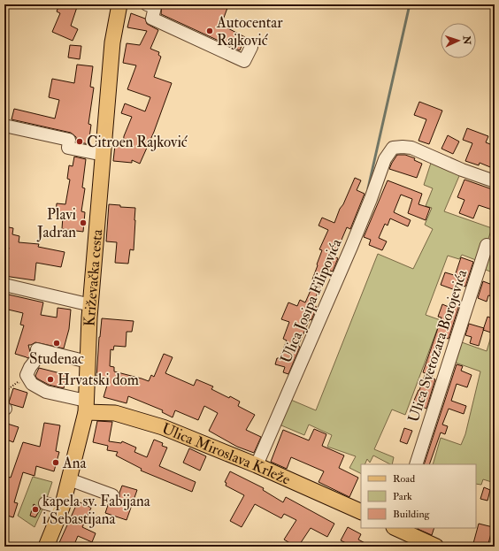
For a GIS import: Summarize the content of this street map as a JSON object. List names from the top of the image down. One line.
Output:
{"streets":{"main road":["Križevačka cesta","Ulica Miroslava Krleže"],"street":["Ulica Josipa Filipovića","Ulica Svetozara Borojevića"]},"crossings":[["Križevačka cesta","Ulica Miroslava Krleže"],["Ulica Josipa Filipovića","Ulica Miroslava Krleže"]],"places":["Autocentar Rajković","Citroen Rajković","Plavi Jadran","Studenac","Hrvatski dom","Ana","kapela sv. Fabijana i Sebastijana"],"legend":["Road","Park","Building"],"north":"right"}
